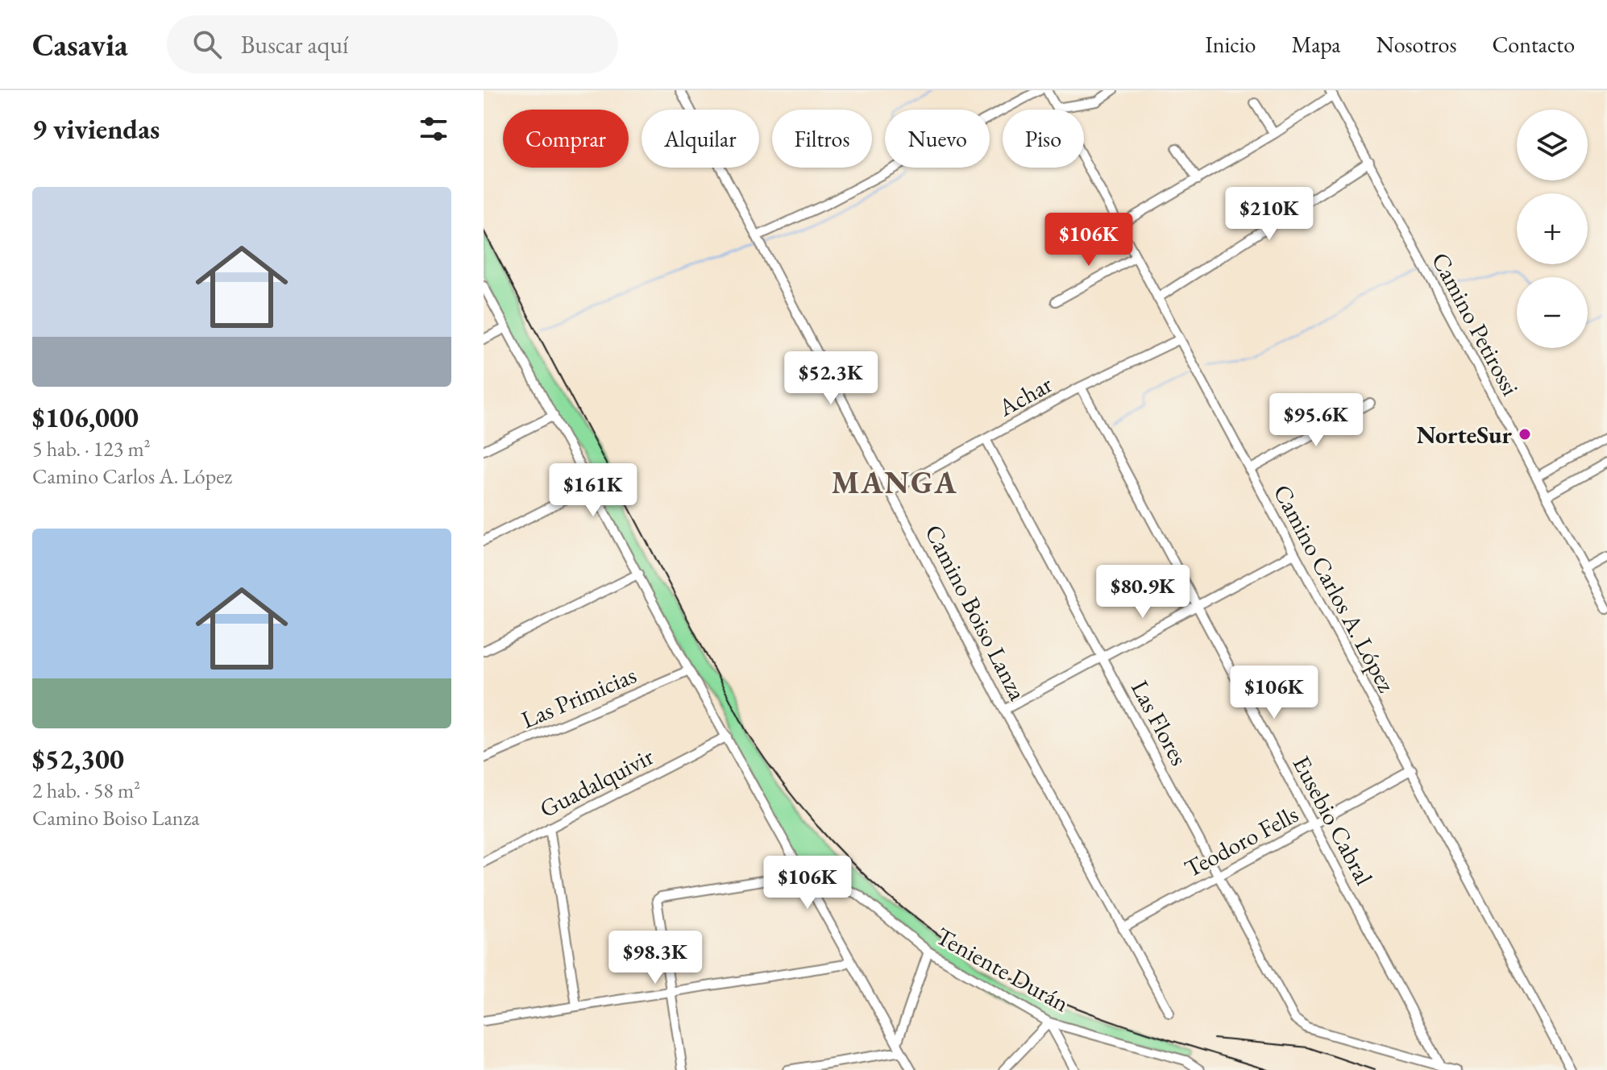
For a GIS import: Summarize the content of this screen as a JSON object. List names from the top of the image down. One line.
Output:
{"streets":{"street":["Camino Petirossi","Achar","Camino Carlos A. López","Camino Boiso Lanza","Las Primicias","Las Flores","Guadalquivir","Eusebio Cabral","Teodoro Fells","Teniente Durán"]},"crossings":[["Achar","Camino Carlos A. López"],["Achar","Camino Boiso Lanza"],["Achar","Las Flores"],["Achar","Eusebio Cabral"],["Camino Carlos A. López","Teodoro Fells"],["Camino Boiso Lanza","Teodoro Fells"],["Las Flores","Eusebio Cabral"],["Las Flores","Teodoro Fells"],["Eusebio Cabral","Teodoro Fells"]],"districts":["MANGA"],"places":["NorteSur"],"page":{"header":"Casavia","search":"Buscar aquí","nav":["Inicio","Mapa","Nosotros","Contacto"],"heading":"9 viviendas","map_buttons":["+","−"],"chip":["Comprar","Alquilar","Filtros","Nuevo","Piso"],"list":[{"name":"$106,000","note":"5 hab. · 123 m² · Camino Carlos A. López"},{"name":"$52,300","note":"2 hab. · 58 m² · Camino Boiso Lanza"}],"price":["$210K","$106K","$52.3K","$95.6K","$161K","$80.9K","$106K","$106K","$98.3K"]}}
